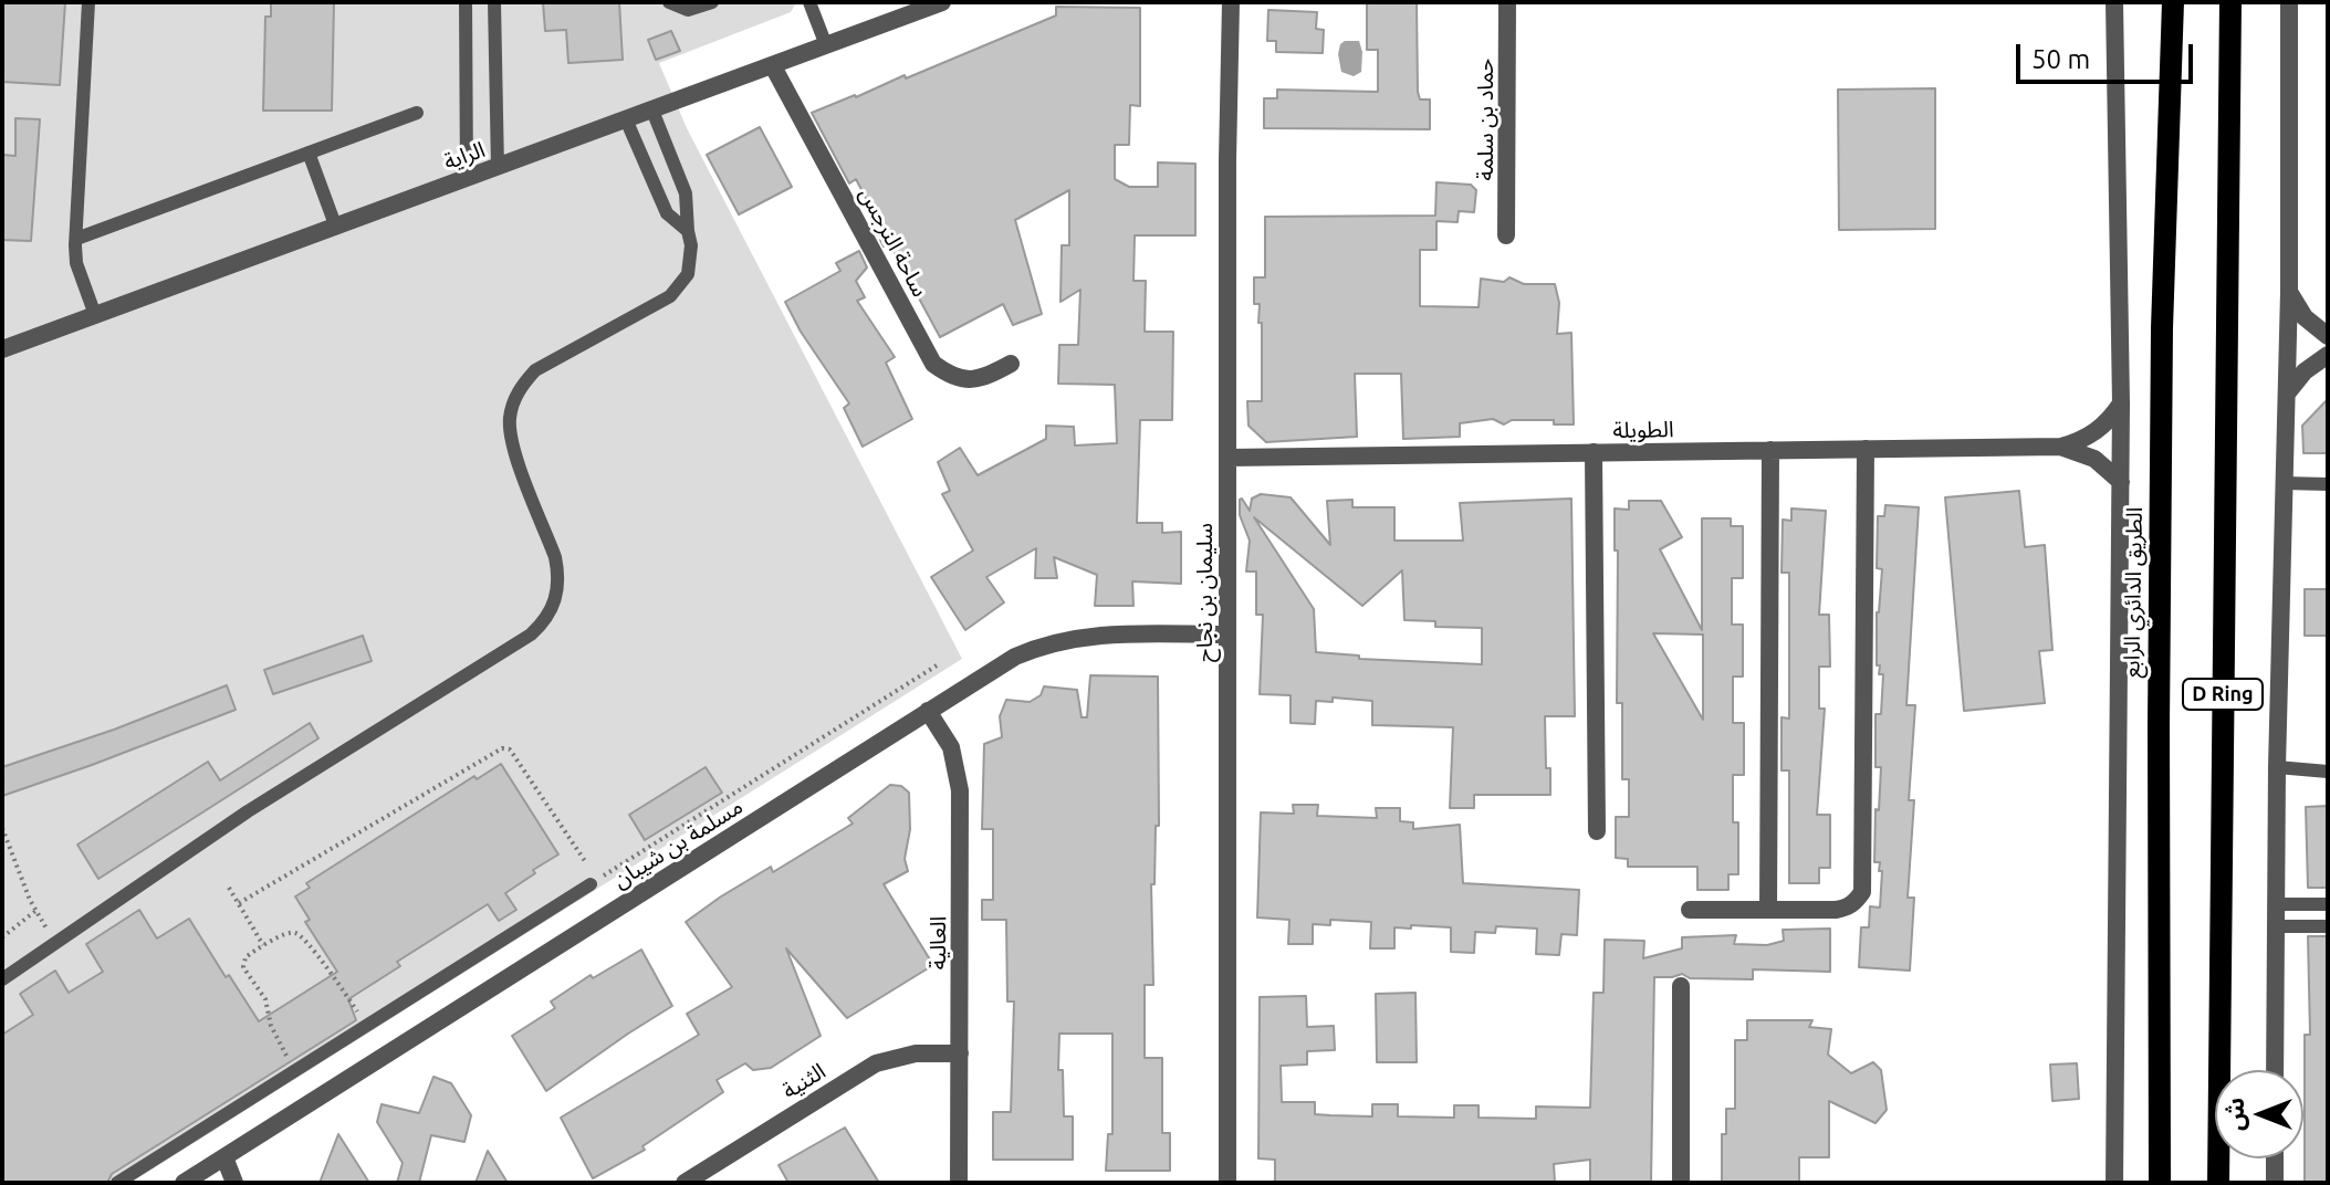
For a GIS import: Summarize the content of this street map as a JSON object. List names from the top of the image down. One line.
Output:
{"streets":{"main road":["الطريق الدائري الرابع","D Ring"],"street":["حماد بن سلمة","الراية","ساحة النرجس","الطويلة","سليمان بن نجاح","مسلمة بن شيبان","العالية","الثنية"]},"crossings":[["الراية","ساحة النرجس"],["الطويلة","سليمان بن نجاح"],["الطويلة","الطريق الدائري الرابع"],["سليمان بن نجاح","مسلمة بن شيبان"],["مسلمة بن شيبان","العالية"],["العالية","الثنية"]],"scale_bar":"50 m","north":"left"}
